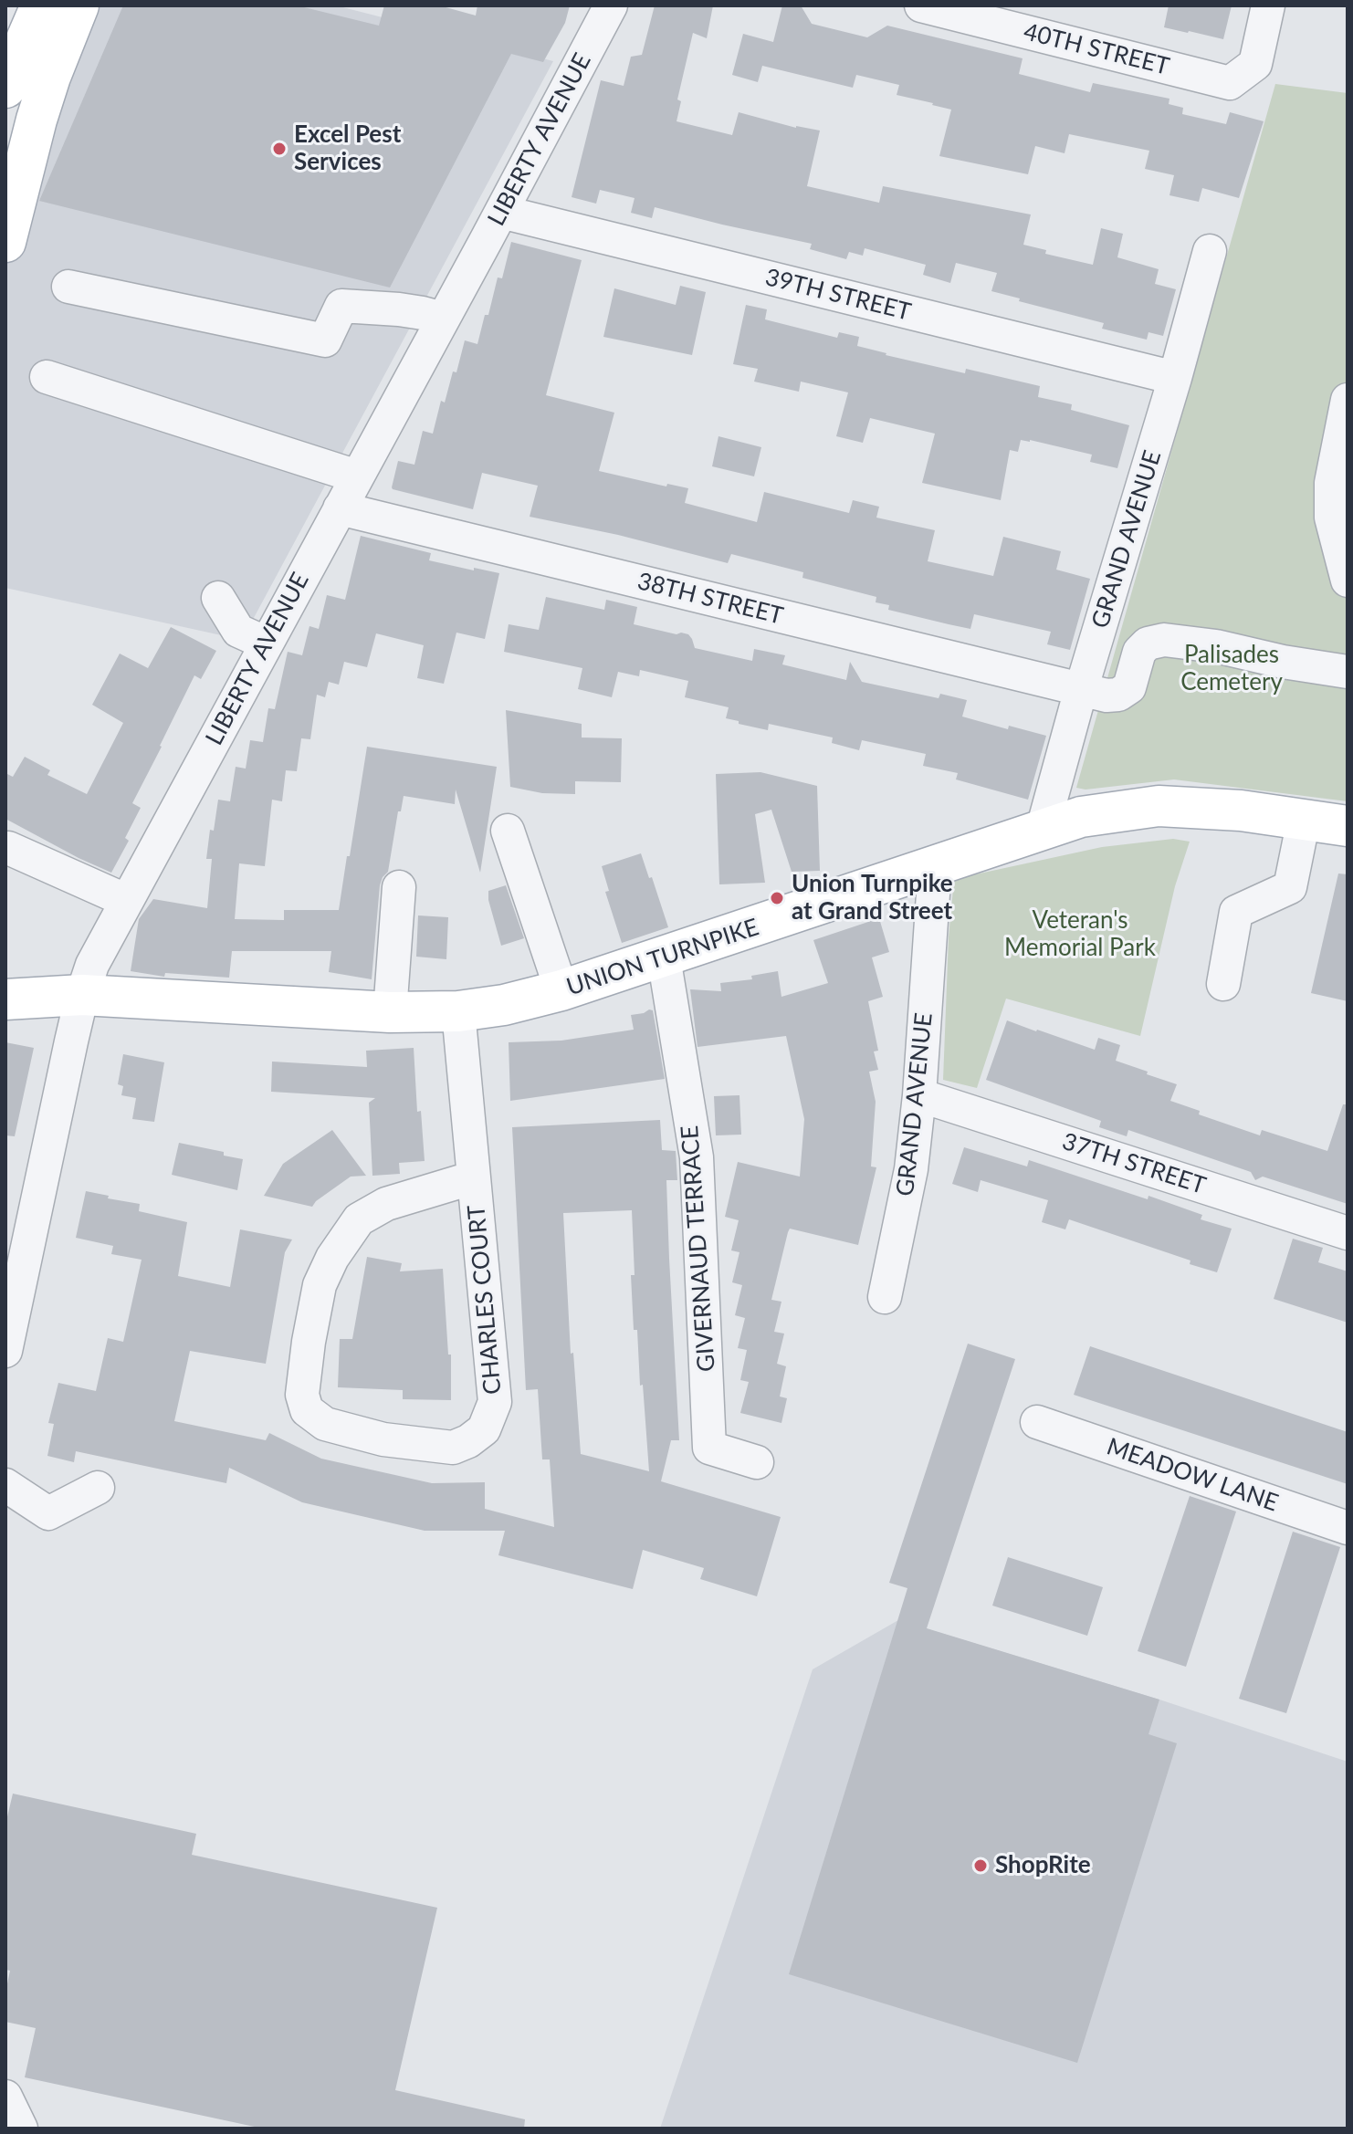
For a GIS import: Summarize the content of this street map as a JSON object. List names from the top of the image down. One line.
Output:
{"streets":{"main road":["UNION TURNPIKE"],"street":["40TH STREET","LIBERTY AVENUE","39TH STREET","GRAND AVENUE","38TH STREET","37TH STREET","GIVERNAUD TERRACE","CHARLES COURT","MEADOW LANE"]},"crossings":[["LIBERTY AVENUE","39TH STREET"],["LIBERTY AVENUE","38TH STREET"],["LIBERTY AVENUE","UNION TURNPIKE"],["39TH STREET","GRAND AVENUE"],["GRAND AVENUE","38TH STREET"],["GRAND AVENUE","UNION TURNPIKE"],["GRAND AVENUE","37TH STREET"],["UNION TURNPIKE","GIVERNAUD TERRACE"],["UNION TURNPIKE","CHARLES COURT"]],"parks":["Palisades Cemetery","Veteran's Memorial Park"],"places":["Excel Pest Services","Union Turnpike at Grand Street","ShopRite"]}
